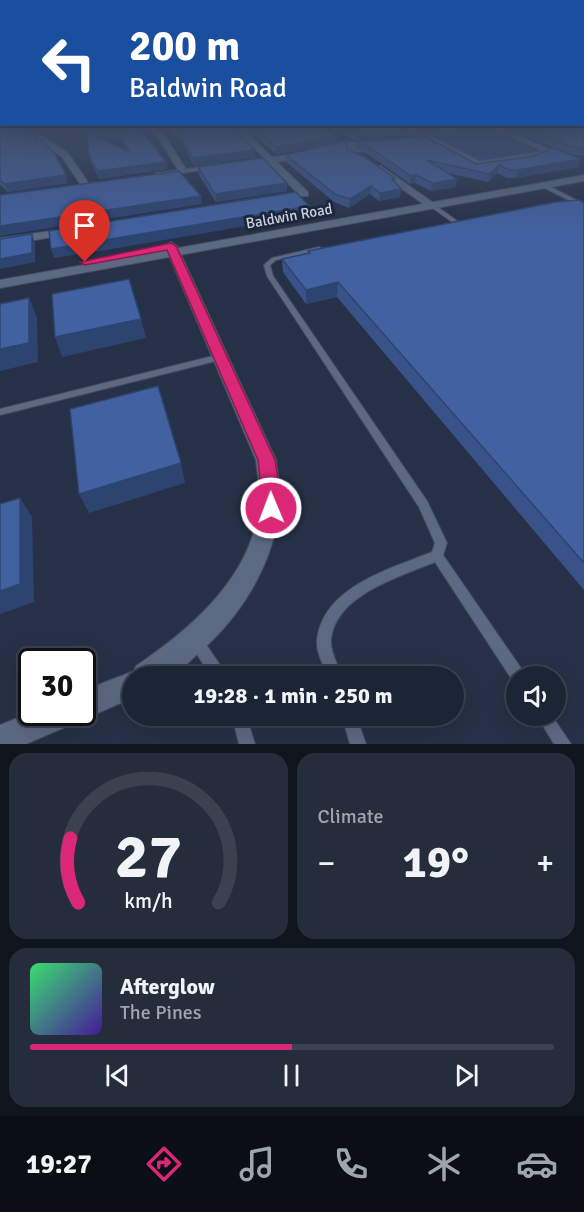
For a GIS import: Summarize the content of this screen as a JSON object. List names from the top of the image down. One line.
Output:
{"streets":{"street":["Baldwin Road"]},"page":{"turn":["200 m","Baldwin Road"],"limit":"30","trip":"19:28 · 1 min · 250 m","tile":"Climate","heat":["−","19°","+"],"song":["Afterglow","The Pines"],"tabs":"19:27","gauge":["27","km/h"]}}
